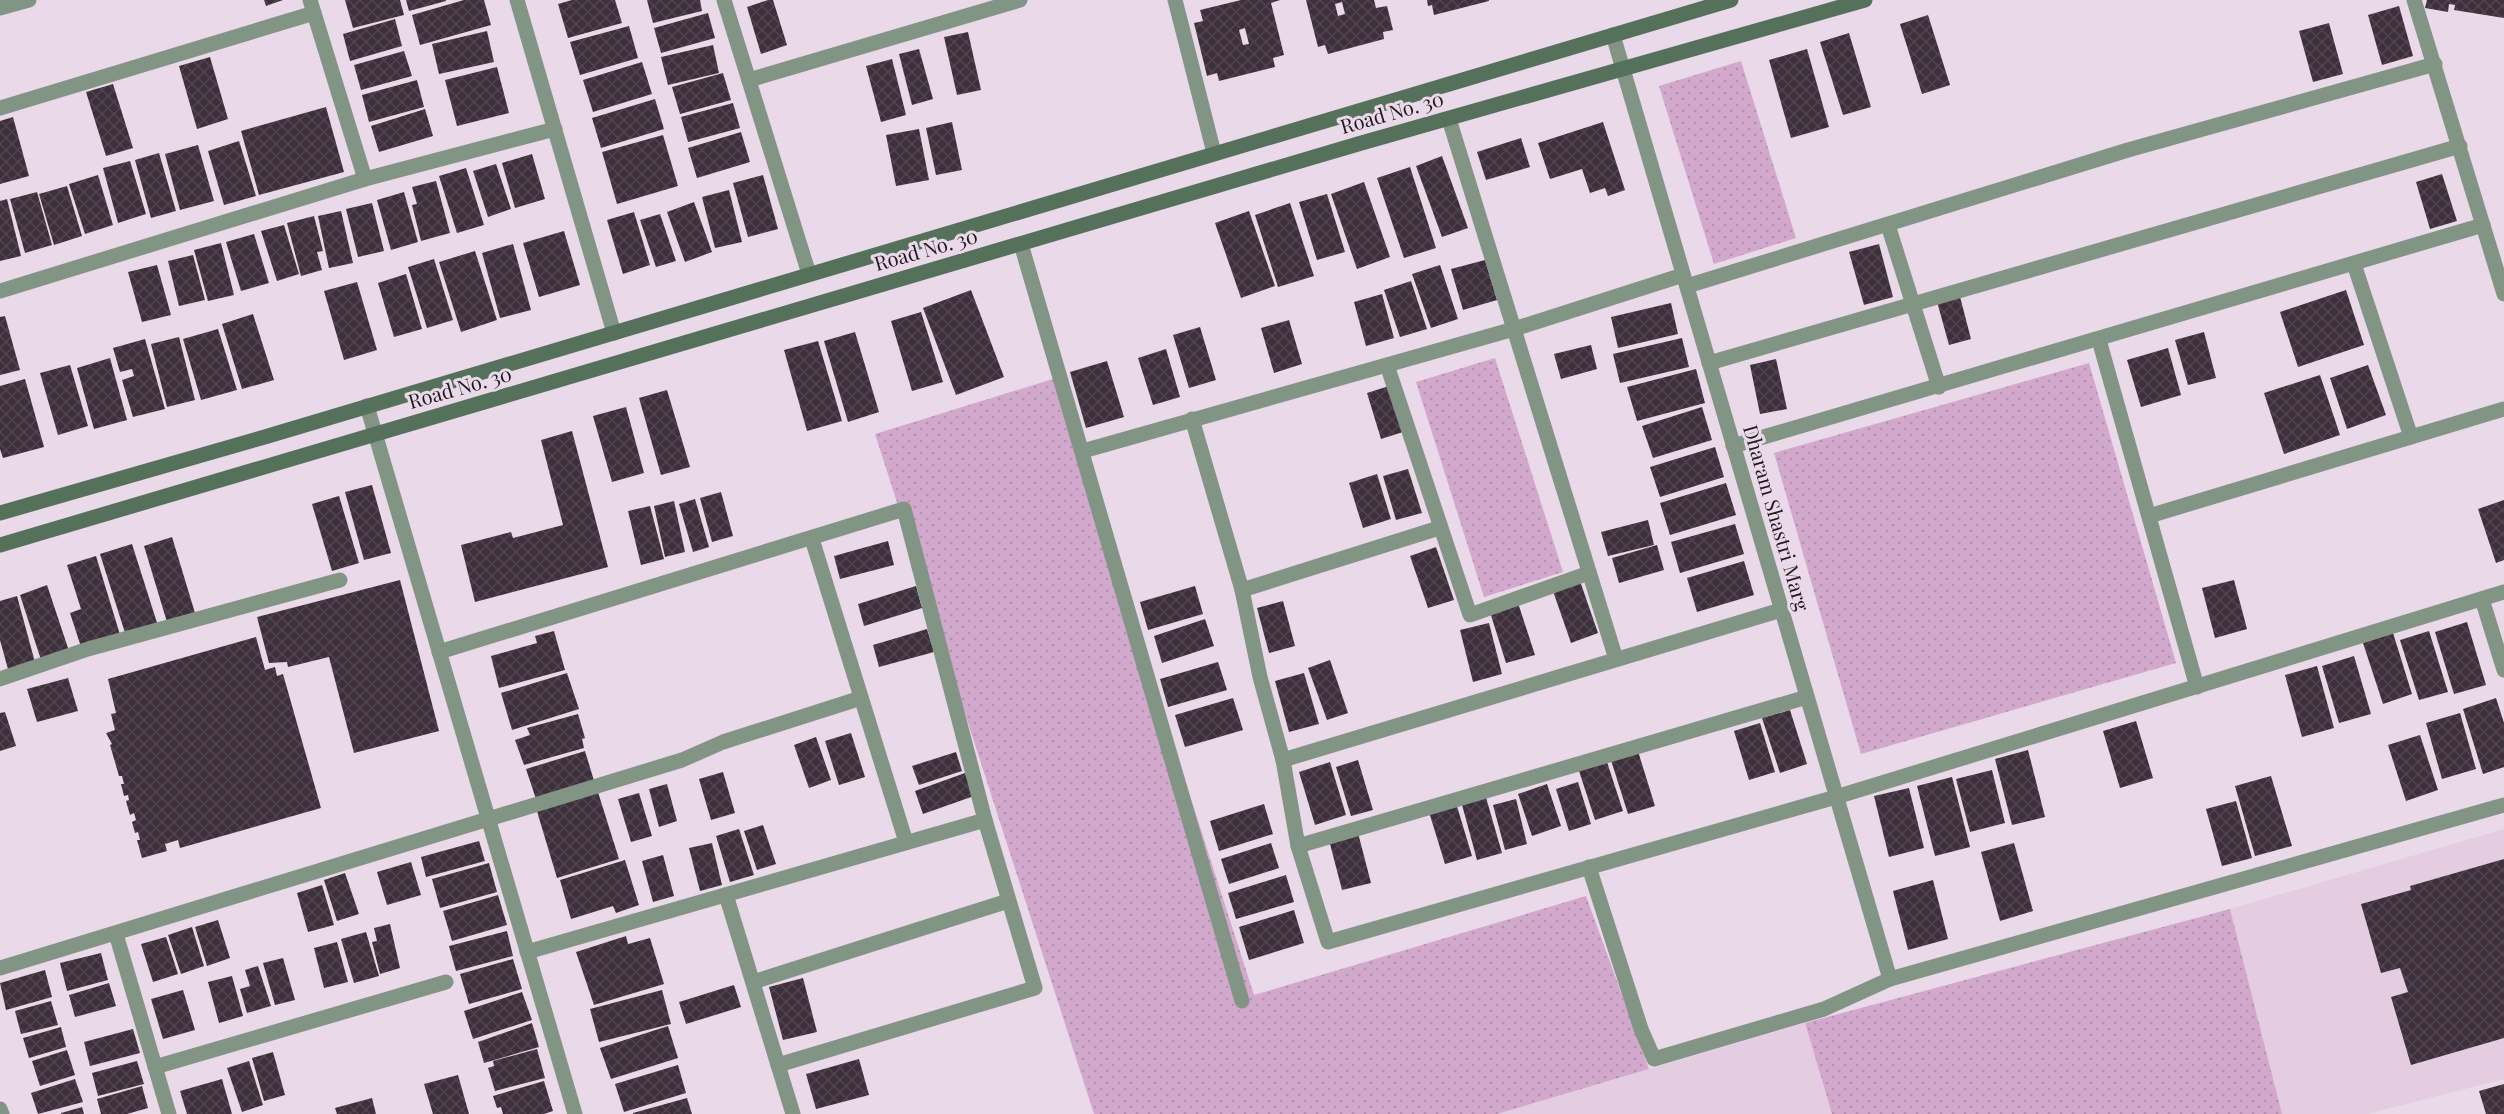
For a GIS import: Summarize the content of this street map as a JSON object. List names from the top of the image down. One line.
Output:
{"streets":{"street":["Road No. 30","Dharam Shastri Marg"]},"crossings":[["Road No. 30","Dharam Shastri Marg"]]}
